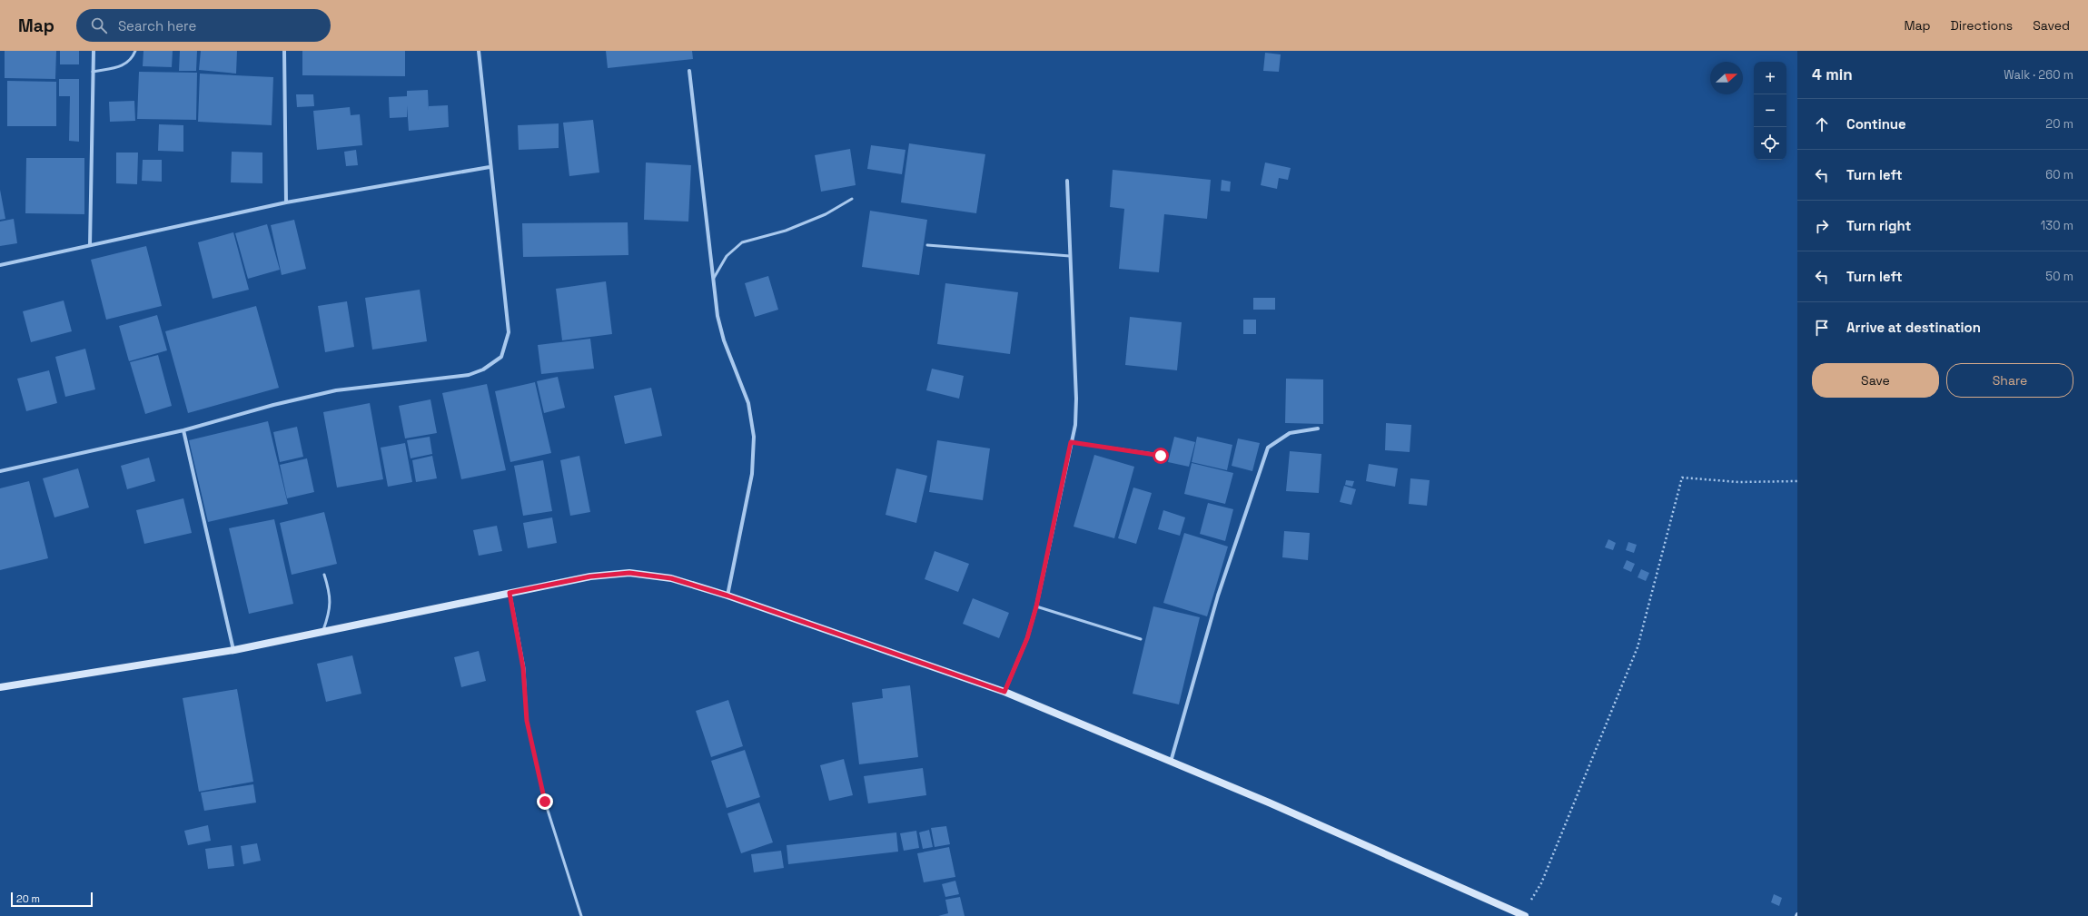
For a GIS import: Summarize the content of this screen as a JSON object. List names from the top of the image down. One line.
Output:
{"scale_bar":"20 m","north":"right","page":{"header":"Map","search":"Search here","nav":["Map","Directions","Saved"],"heading":["4 min","Walk · 260 m"],"map_buttons":["+","−"],"list":[["Continue","20 m"],["Turn left","60 m"],["Turn right","130 m"],["Turn left","50 m"],"Arrive at destination"],"buttons":["Save","Share"],"scale":"20 m"}}
